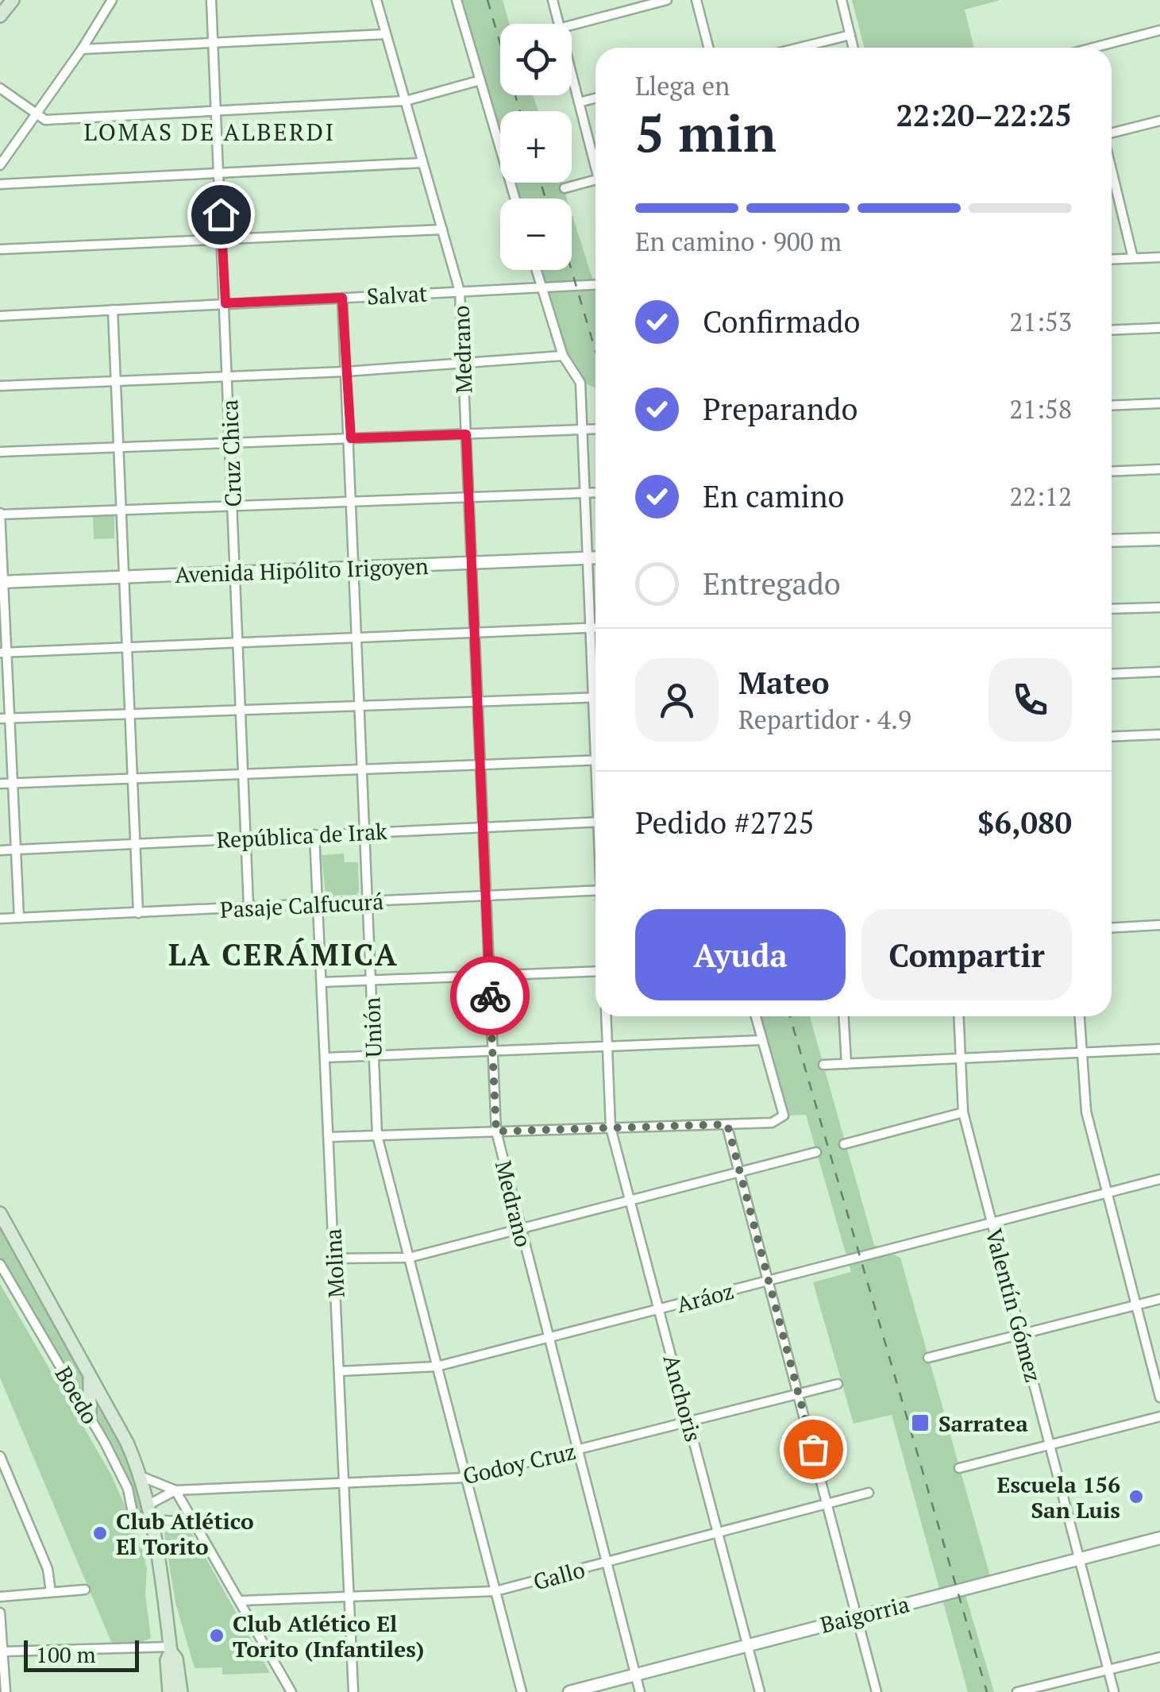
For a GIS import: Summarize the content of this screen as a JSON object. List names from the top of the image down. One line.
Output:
{"streets":{"street":["Salvat","Medrano","Cruz Chica","Avenida Hipólito Irigoyen","República de Irak","Pasaje Calfucurá","Unión","Molina","Aráoz","Valentín Gómez","Boedo","Anchoris","Godoy Cruz","Gallo","Baigorria"]},"crossings":[["Salvat","Medrano"],["Salvat","Cruz Chica"],["Salvat","Unión"],["Medrano","Avenida Hipólito Irigoyen"],["Medrano","República de Irak"],["Medrano","Pasaje Calfucurá"],["Medrano","Aráoz"],["Medrano","Godoy Cruz"],["Medrano","Gallo"],["Medrano","Baigorria"],["Cruz Chica","Avenida Hipólito Irigoyen"],["Cruz Chica","República de Irak"],["Cruz Chica","Pasaje Calfucurá"],["Avenida Hipólito Irigoyen","Unión"],["República de Irak","Unión"],["República de Irak","Molina"],["Pasaje Calfucurá","Unión"],["Pasaje Calfucurá","Molina"],["Unión","Aráoz"],["Unión","Godoy Cruz"],["Unión","Gallo"],["Molina","Aráoz"],["Molina","Godoy Cruz"],["Molina","Gallo"],["Aráoz","Valentín Gómez"],["Aráoz","Anchoris"],["Valentín Gómez","Baigorria"],["Anchoris","Godoy Cruz"],["Anchoris","Gallo"],["Anchoris","Baigorria"]],"districts":["LOMAS DE ALBERDI","LA CERÁMICA"],"places":{"transit":["Sarratea"],"other":["Escuela 156 San Luis","Club Atlético El Torito","Club Atlético El Torito (Infantiles)"]},"scale_bar":"100 m","page":{"map_buttons":["+","−"],"heading":["5 min","Llega en","22:20–22:25"],"panel":["Mateo","Repartidor · 4.9","Pedido #2725","$6,080"],"bar":"En camino · 900 m","list":[["Confirmado","21:53"],["Preparando","21:58"],["En camino","22:12"],"Entregado"],"buttons":["Ayuda","Compartir"],"scale":"100 m"}}
